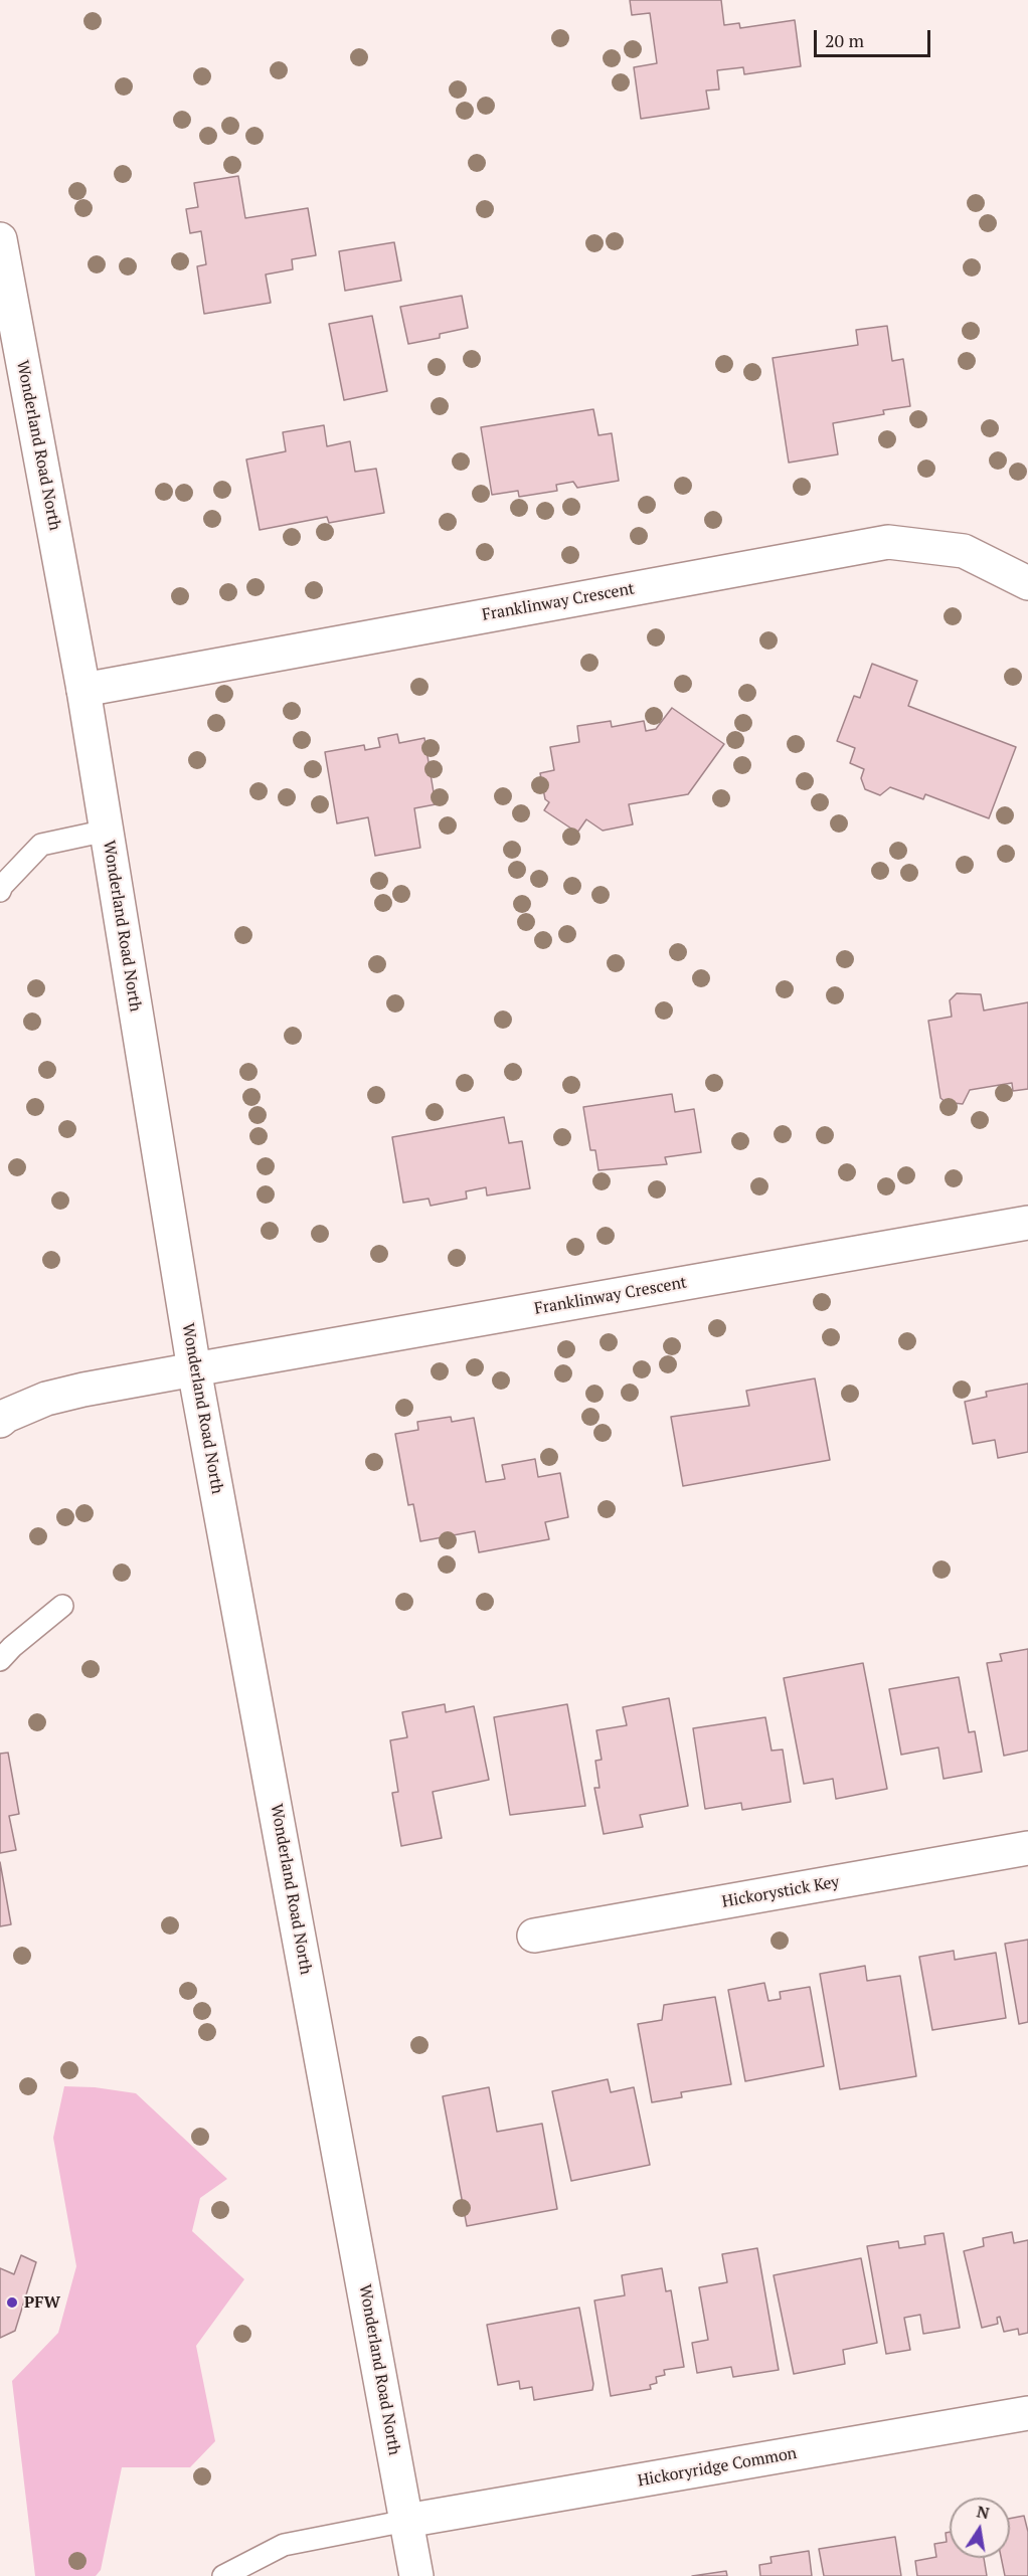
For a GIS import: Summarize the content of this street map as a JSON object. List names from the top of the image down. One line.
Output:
{"streets":{"street":["Wonderland Road North","Franklinway Crescent","Hickorystick Key","Hickoryridge Common"]},"crossings":[["Wonderland Road North","Franklinway Crescent"],["Wonderland Road North","Hickoryridge Common"]],"places":["PFW"],"scale_bar":"20 m","north":"top"}
